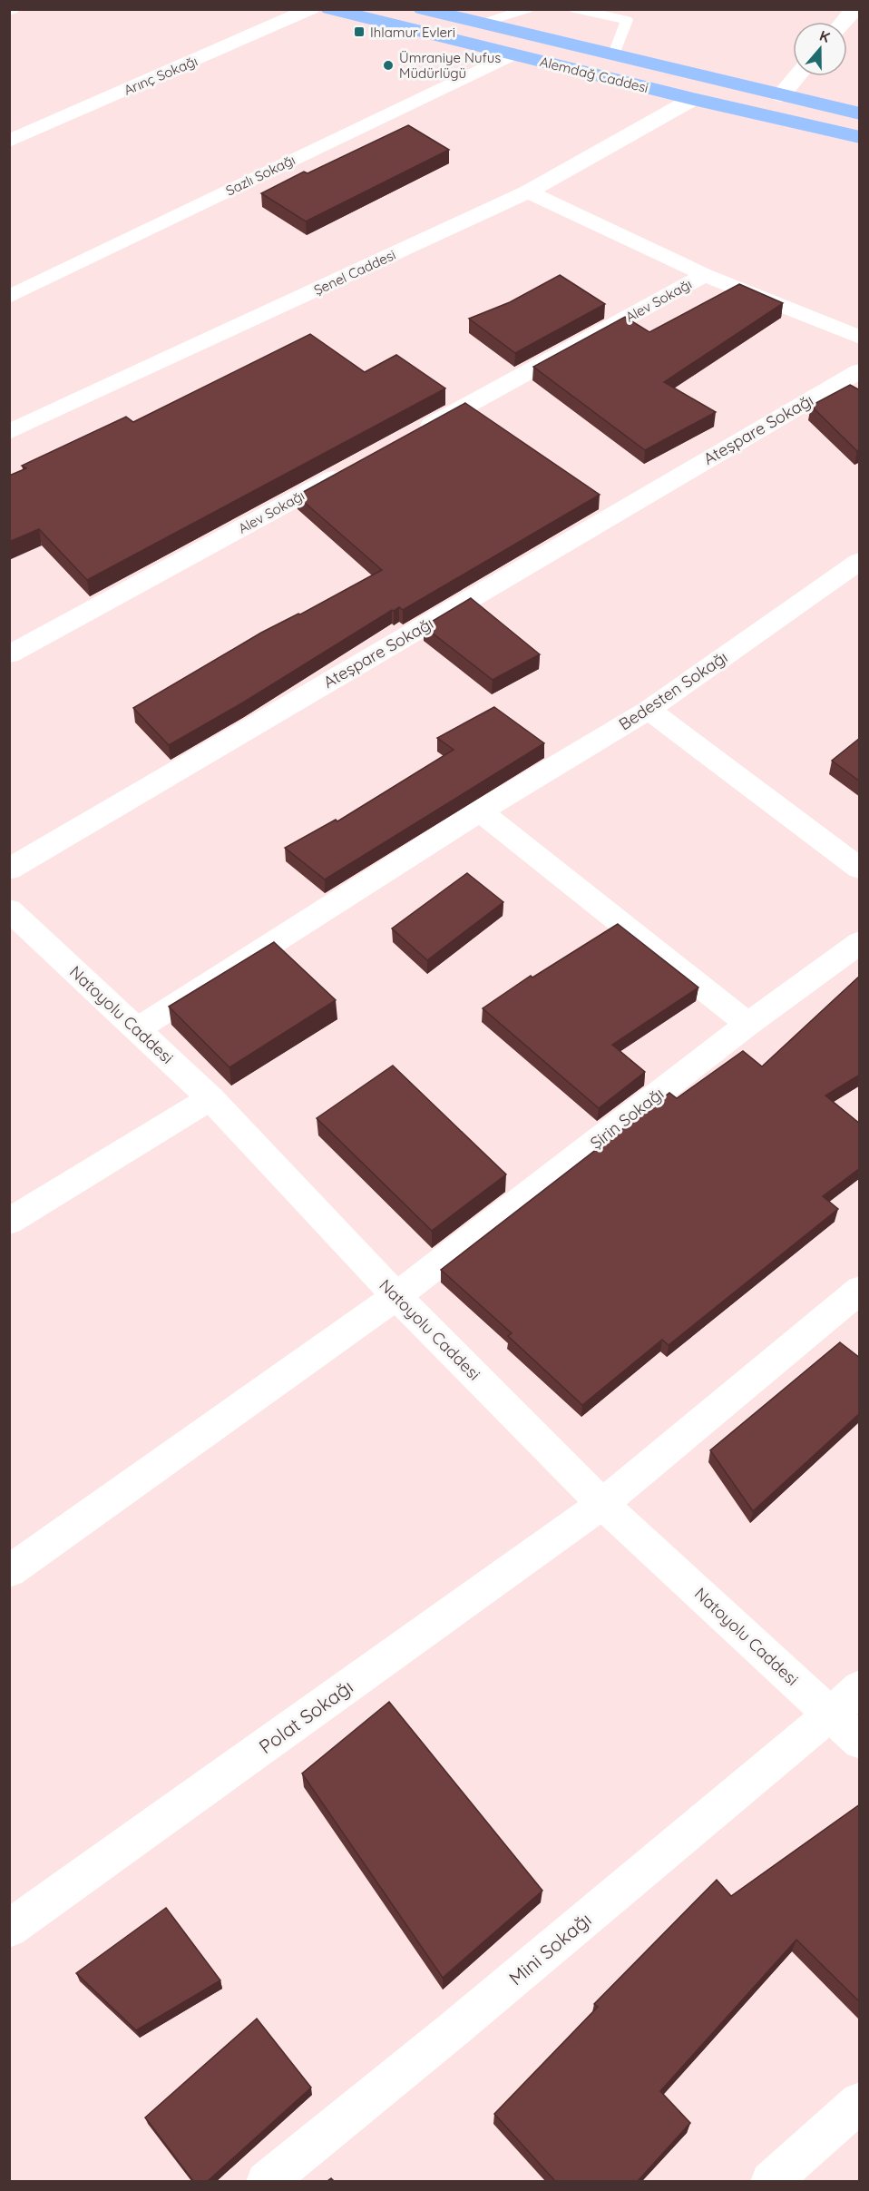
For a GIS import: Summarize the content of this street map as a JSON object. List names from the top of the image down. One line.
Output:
{"streets":{"main road":["Alemdağ Caddesi"],"street":["Arınç Sokağı","Sazlı Sokağı","Şenel Caddesi","Alev Sokağı","Ateşpare Sokağı","Bedesten Sokağı","Natoyolu Caddesi","Şirin Sokağı","Polat Sokağı","Mini Sokağı"]},"crossings":[["Alemdağ Caddesi","Sazlı Sokağı"],["Alemdağ Caddesi","Şenel Caddesi"],["Bedesten Sokağı","Natoyolu Caddesi"],["Natoyolu Caddesi","Şirin Sokağı"],["Natoyolu Caddesi","Polat Sokağı"],["Natoyolu Caddesi","Mini Sokağı"]],"places":{"transit":["Ihlamur Evleri"],"other":["Ümraniye Nufus Müdürlügü"]},"north":"top"}
